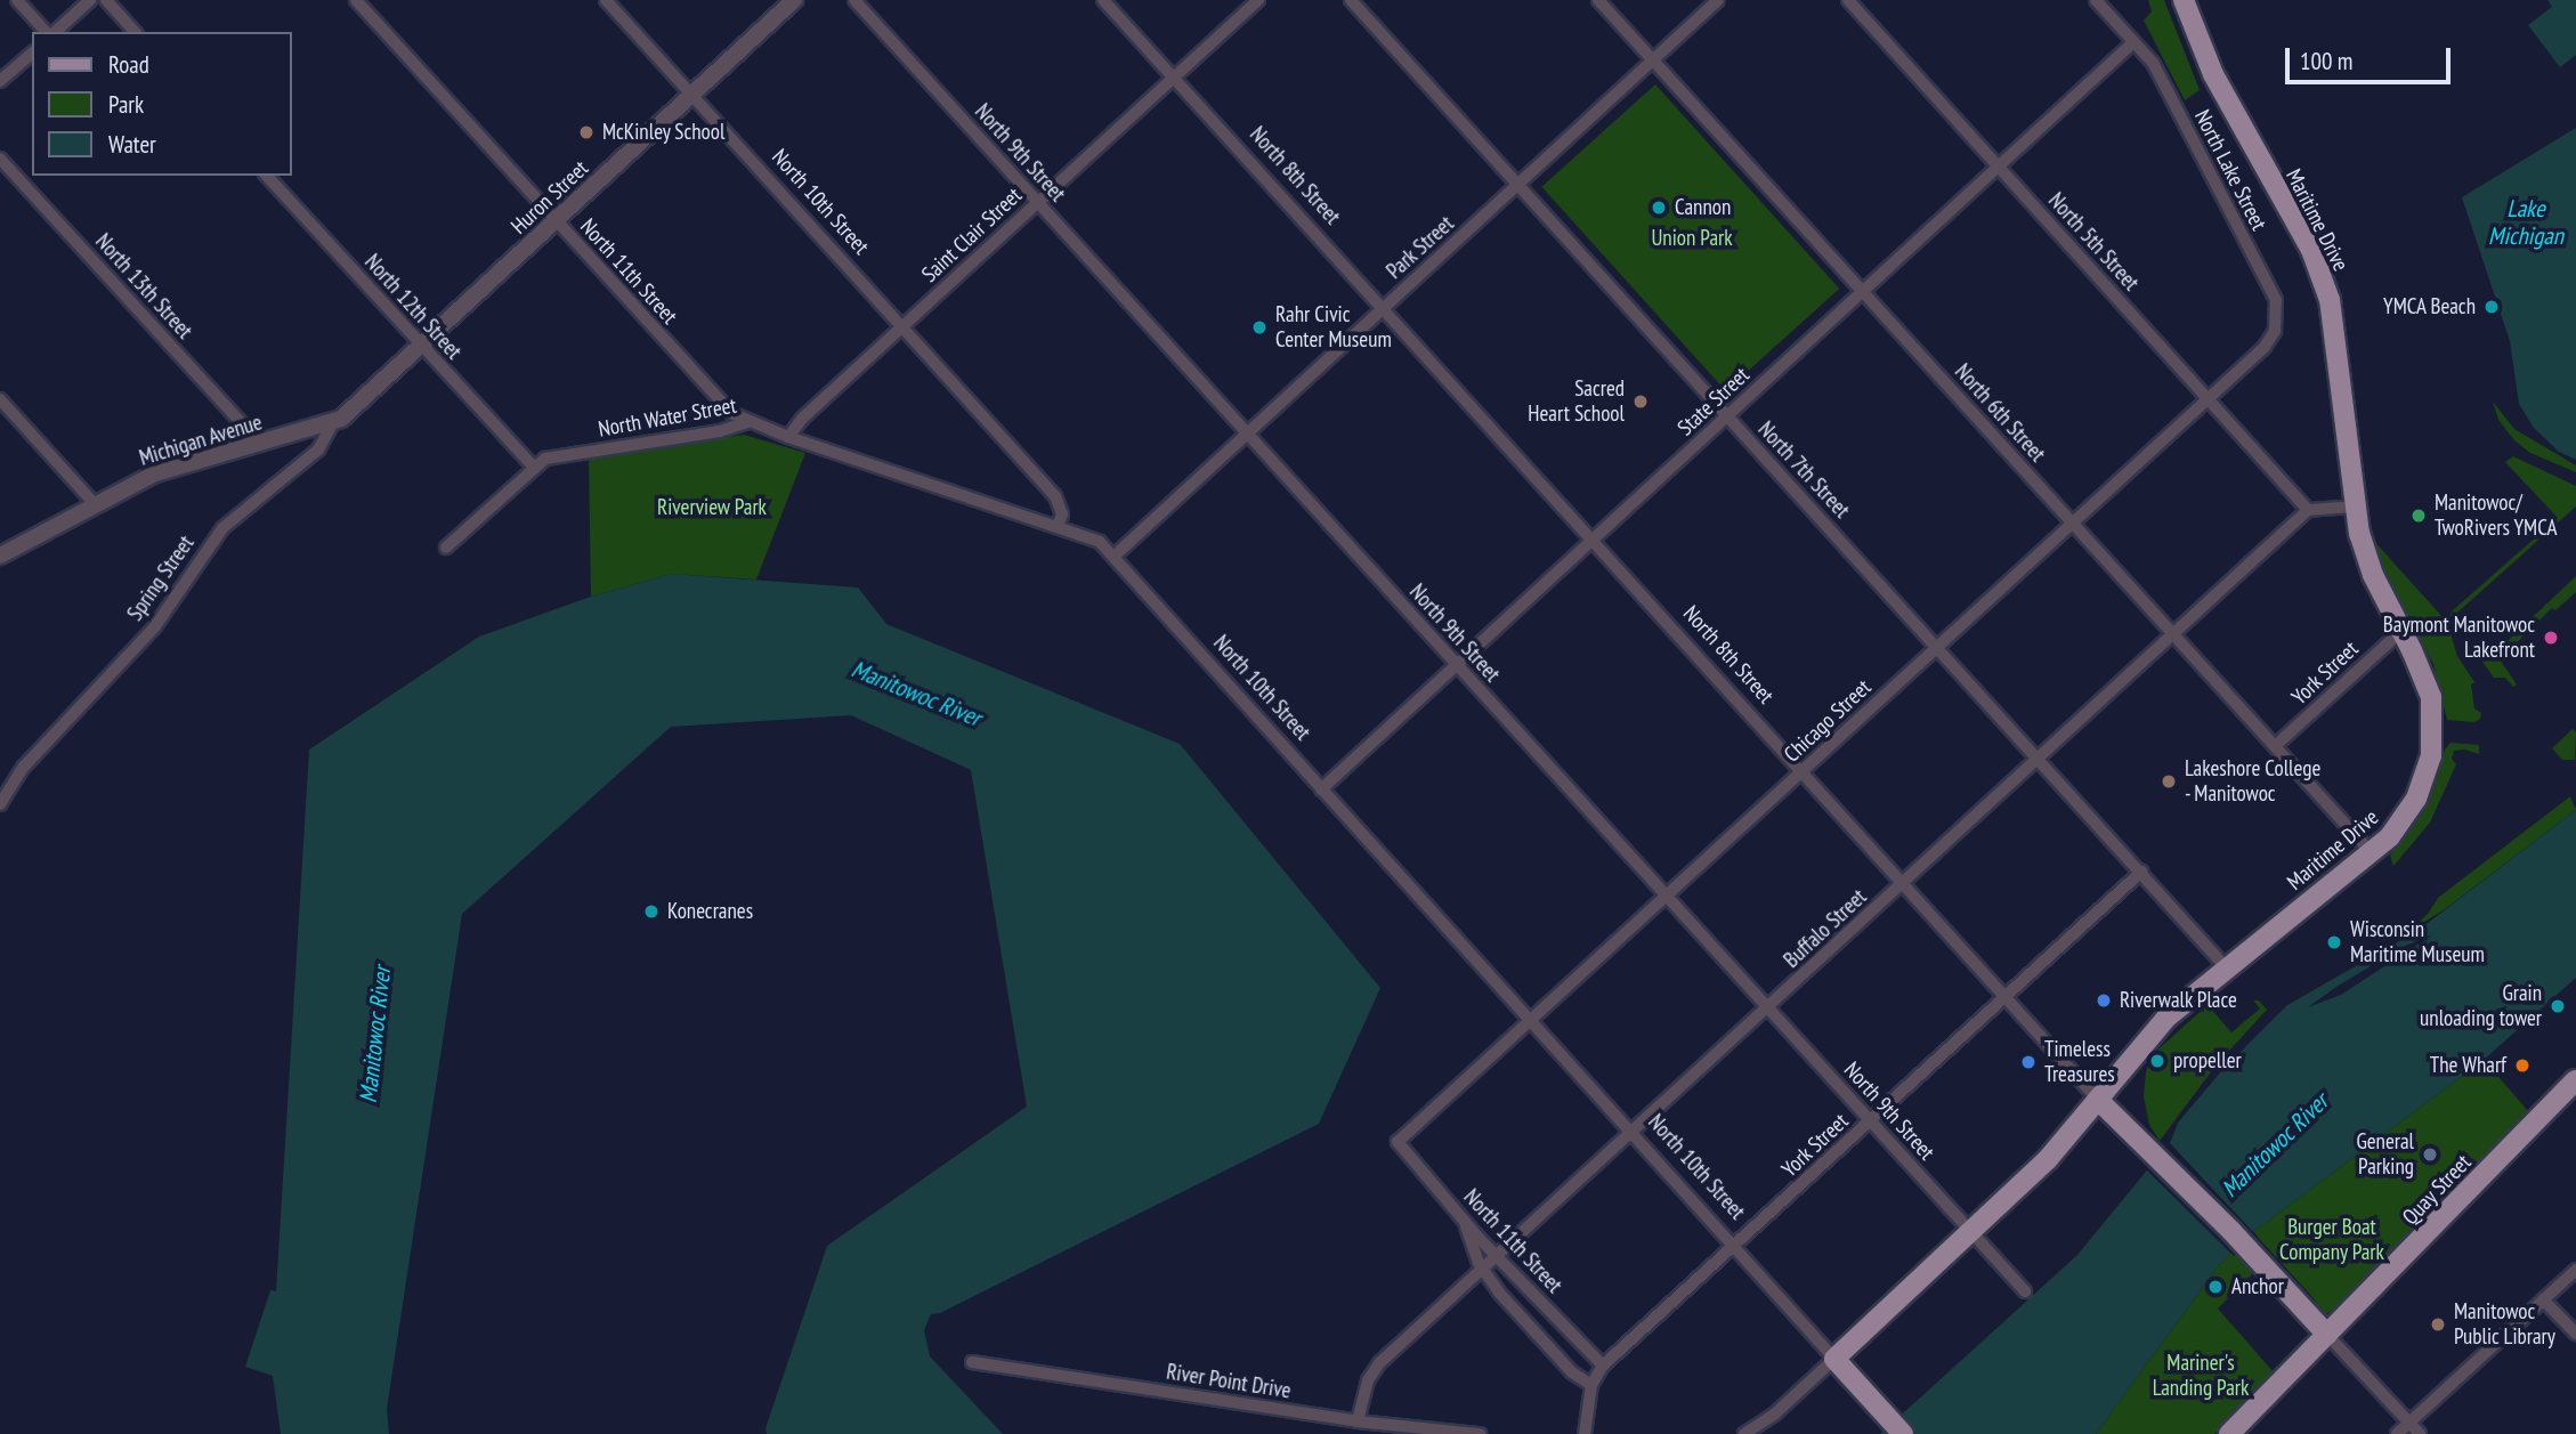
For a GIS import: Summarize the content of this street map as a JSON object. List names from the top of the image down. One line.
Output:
{"streets":{"main road":["North 8th Street","North 10th Street","Maritime Drive","Quay Street"],"street":["North 9th Street","North Lake Street","Huron Street","Saint Clair Street","North 5th Street","Park Street","North 11th Street","North 13th Street","North 12th Street","State Street","North 6th Street","North Water Street","Michigan Avenue","North 7th Street","Spring Street","York Street","Chicago Street","Buffalo Street","River Point Drive"]},"crossings":[["North 9th Street","Maritime Drive"],["North 9th Street","Saint Clair Street"],["North 9th Street","Park Street"],["North 9th Street","State Street"],["North 9th Street","York Street"],["North 9th Street","Chicago Street"],["North 9th Street","Buffalo Street"],["North Lake Street","State Street"],["North Lake Street","Chicago Street"],["North 8th Street","Maritime Drive"],["North 8th Street","Saint Clair Street"],["North 8th Street","Park Street"],["North 8th Street","State Street"],["North 8th Street","York Street"],["North 8th Street","Chicago Street"],["North 8th Street","Buffalo Street"],["North 8th Street","Quay Street"],["Huron Street","North 10th Street"],["Huron Street","North 11th Street"],["Huron Street","North 12th Street"],["Huron Street","Michigan Avenue"],["Huron Street","Spring Street"],["North 10th Street","Maritime Drive"],["North 10th Street","Saint Clair Street"],["North 10th Street","Park Street"],["North 10th Street","State Street"],["North 10th Street","North Water Street"],["North 10th Street","York Street"],["North 10th Street","Chicago Street"],["North 10th Street","Buffalo Street"],["Maritime Drive","North 6th Street"],["Maritime Drive","North 7th Street"],["Maritime Drive","York Street"],["Saint Clair Street","North Water Street"],["North 5th Street","State Street"],["North 5th Street","Chicago Street"],["North 5th Street","Buffalo Street"],["Park Street","North 6th Street"],["Park Street","North 7th Street"],["North 11th Street","North Water Street"],["North 11th Street","York Street"],["North 11th Street","Chicago Street"],["North 11th Street","Buffalo Street"],["North 13th Street","Michigan Avenue"],["North 12th Street","North Water Street"],["State Street","North 6th Street"],["State Street","North 7th Street"],["North 6th Street","York Street"],["North 6th Street","Chicago Street"],["North 6th Street","Buffalo Street"],["Michigan Avenue","Spring Street"],["North 7th Street","York Street"],["North 7th Street","Chicago Street"],["North 7th Street","Buffalo Street"],["Buffalo Street","River Point Drive"]],"water":["Lake Michigan","Manitowoc River"],"parks":["Union Park","Riverview Park","Burger Boat Company Park","Mariner's Landing Park"],"places":["McKinley School","Cannon","YMCA Beach","Rahr Civic Center Museum","Sacred Heart School","Manitowoc/ TwoRivers YMCA","Baymont Manitowoc Lakefront","Lakeshore College - Manitowoc","Konecranes","Wisconsin Maritime Museum","Riverwalk Place","Grain unloading tower","propeller","Timeless Treasures","The Wharf","General Parking","Anchor","Manitowoc Public Library"],"legend":["Road","Park","Water"],"scale_bar":"100 m"}
